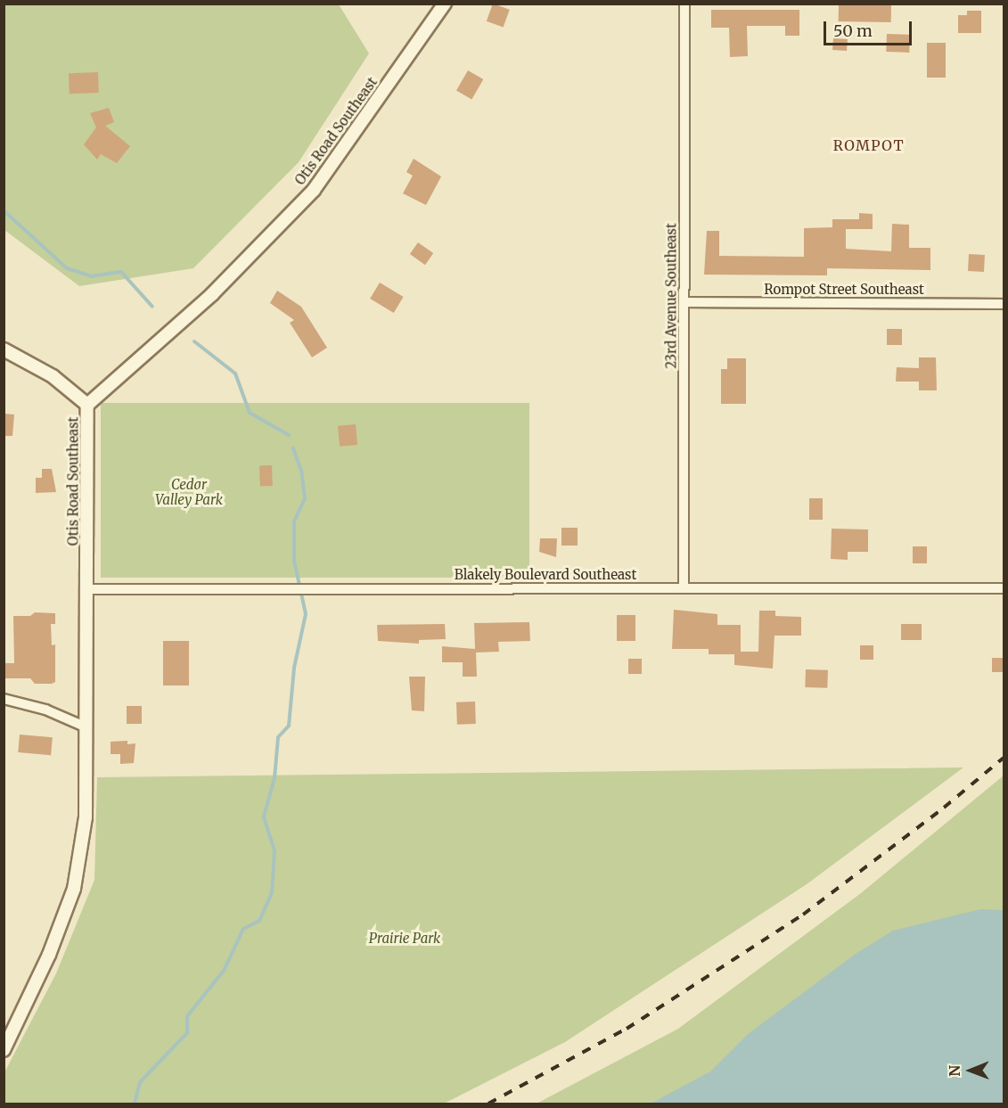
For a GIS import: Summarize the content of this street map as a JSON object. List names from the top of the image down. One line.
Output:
{"streets":{"street":["Otis Road Southeast","Rompot Street Southeast","23rd Avenue Southeast","Blakely Boulevard Southeast"]},"crossings":[["Otis Road Southeast","Blakely Boulevard Southeast"],["Rompot Street Southeast","23rd Avenue Southeast"],["23rd Avenue Southeast","Blakely Boulevard Southeast"]],"districts":["ROMPOT"],"parks":["Cedar Valley Park","Prairie Park"],"scale_bar":"50 m","north":"left"}
